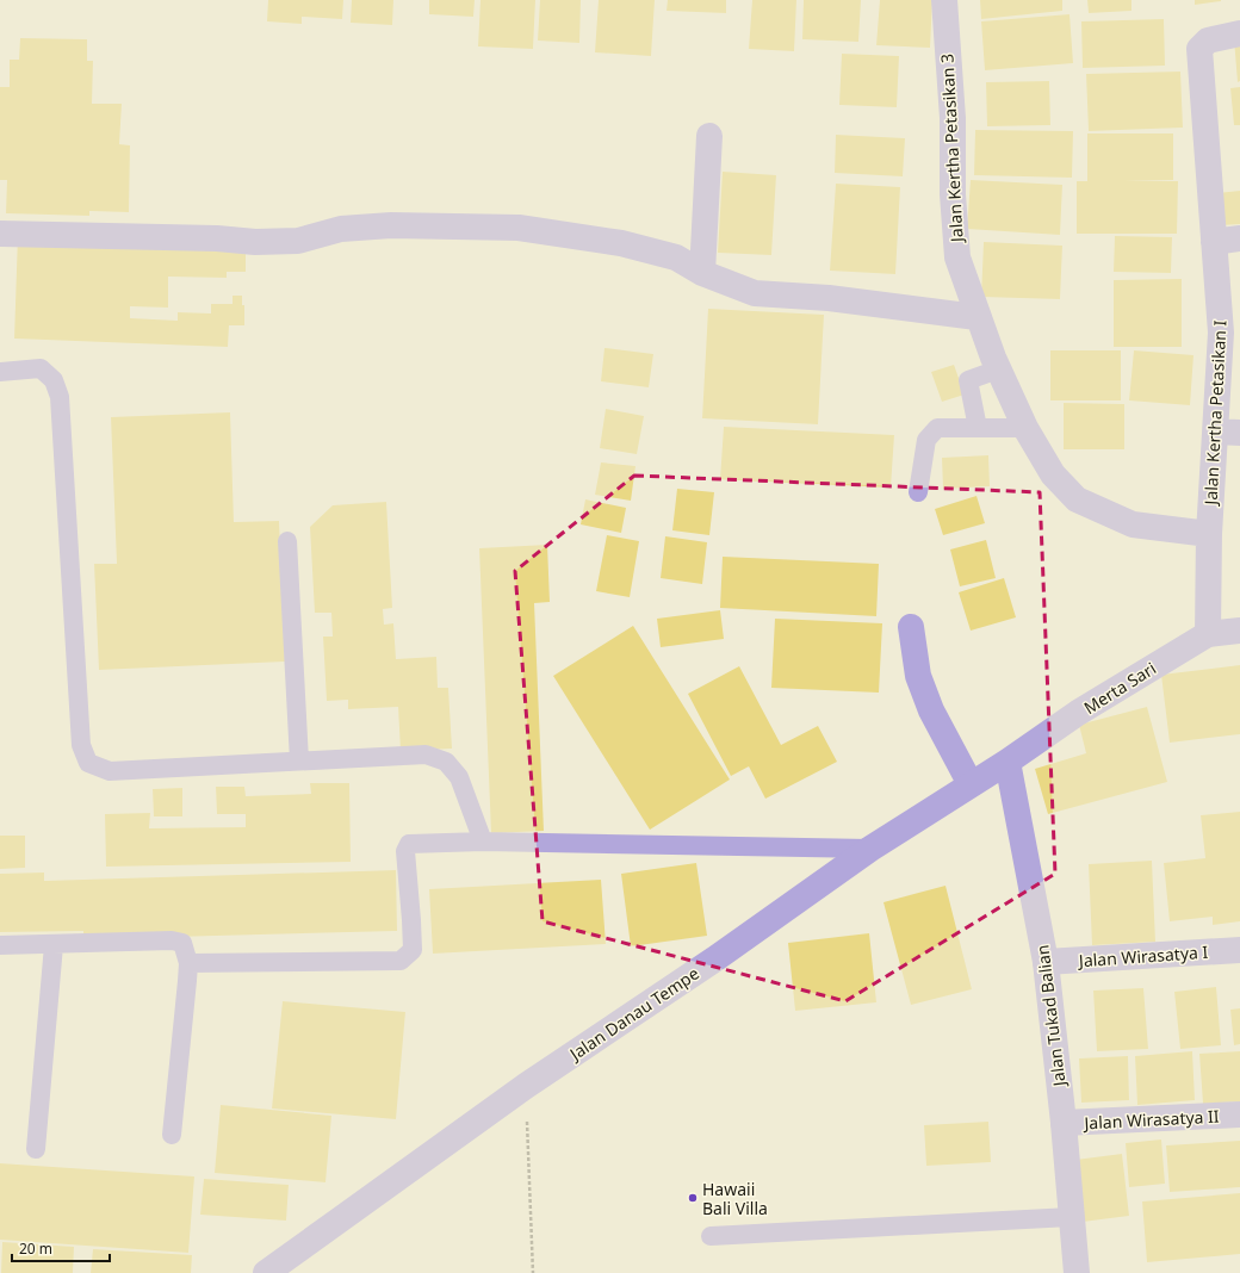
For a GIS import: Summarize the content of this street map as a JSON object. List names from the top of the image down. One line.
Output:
{"streets":{"street":["Jalan Kertha Petasikan 3","Jalan Kertha Petasikan I","Merta Sari","Jalan Wirasatya I","Jalan Danau Tempe","Jalan Tukad Balian","Jalan Wirasatya II"]},"crossings":[["Jalan Kertha Petasikan 3","Jalan Kertha Petasikan I"],["Jalan Kertha Petasikan I","Merta Sari"],["Merta Sari","Jalan Danau Tempe"],["Merta Sari","Jalan Tukad Balian"],["Jalan Wirasatya I","Jalan Tukad Balian"],["Jalan Danau Tempe","Jalan Tukad Balian"],["Jalan Tukad Balian","Jalan Wirasatya II"]],"places":["Hawaii Bali Villa"],"scale_bar":"20 m"}
